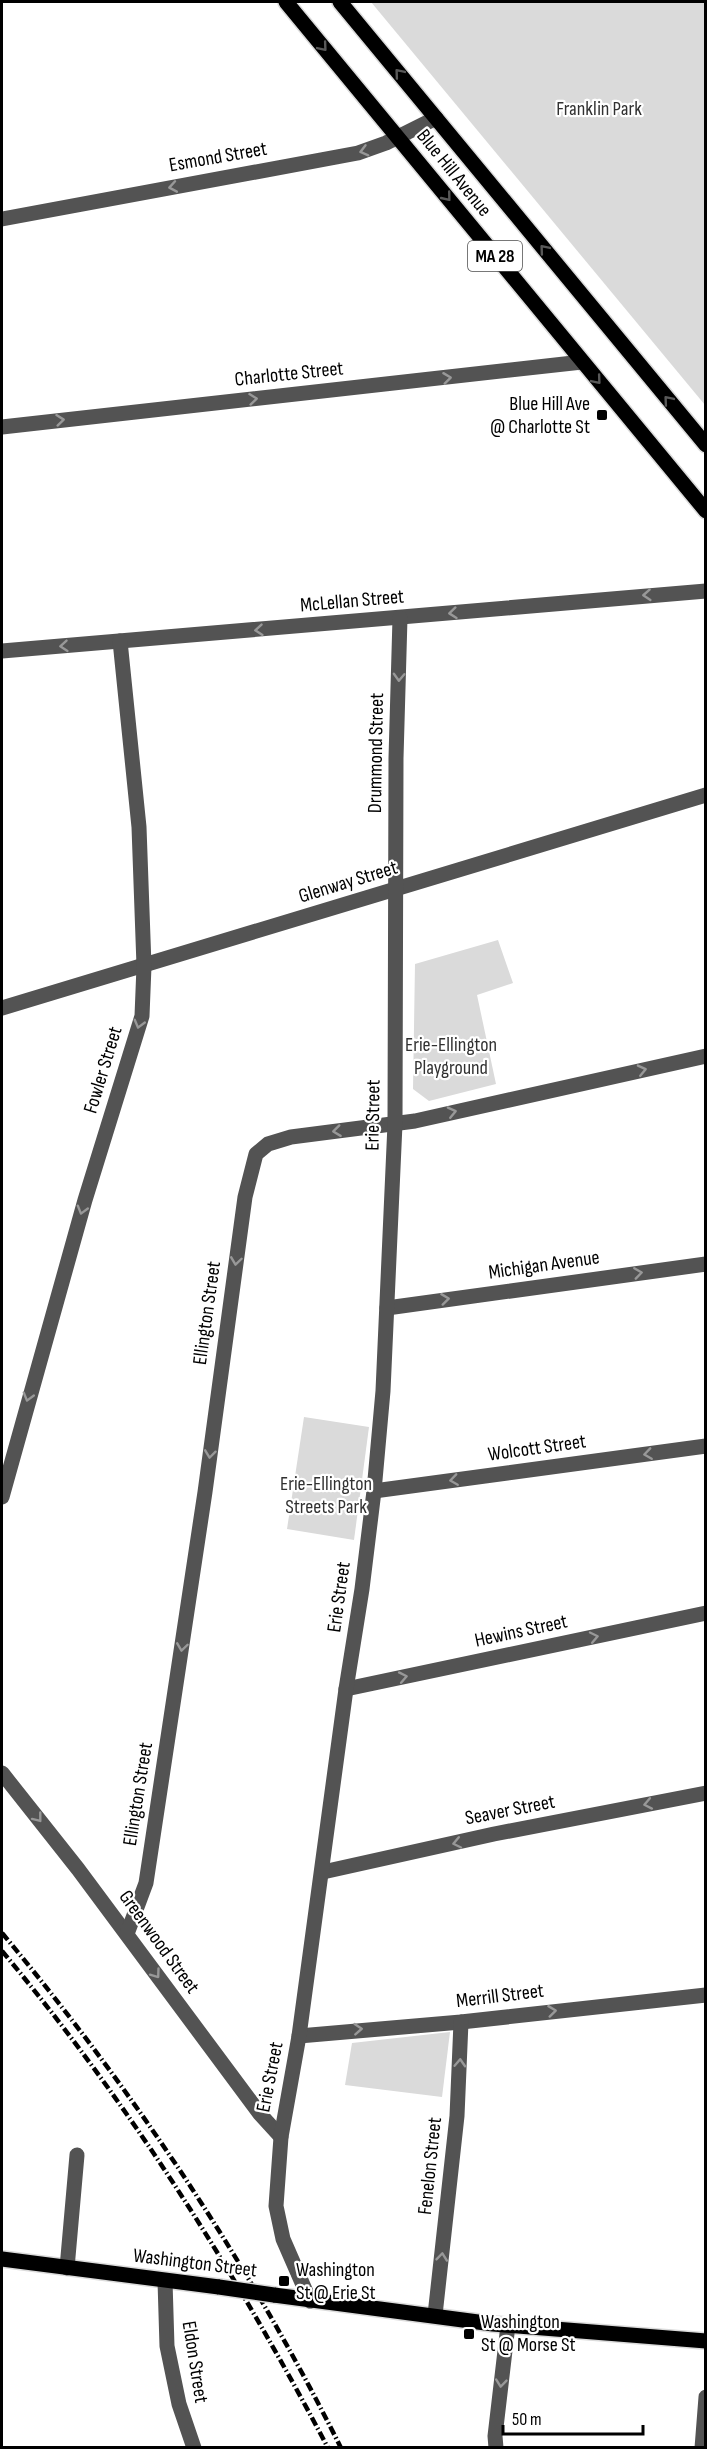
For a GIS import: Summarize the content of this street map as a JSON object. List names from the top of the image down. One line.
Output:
{"streets":{"main road":["Blue Hill Avenue","MA 28","Washington Street"],"street":["Esmond Street","Charlotte Street","McLellan Street","Drummond Street","Glenway Street","Fowler Street","Erie Street","Michigan Avenue","Ellington Street","Wolcott Street","Hewins Street","Seaver Street","Greenwood Street","Merrill Street","Fenelon Street","Eldon Street"]},"crossings":[["Esmond Street","Blue Hill Avenue"],["Blue Hill Avenue","Charlotte Street"],["McLellan Street","Drummond Street"],["McLellan Street","Fowler Street"],["Drummond Street","Glenway Street"],["Drummond Street","Erie Street"],["Glenway Street","Fowler Street"],["Glenway Street","Erie Street"],["Erie Street","Michigan Avenue"],["Erie Street","Ellington Street"],["Erie Street","Wolcott Street"],["Erie Street","Hewins Street"],["Erie Street","Seaver Street"],["Erie Street","Greenwood Street"],["Erie Street","Merrill Street"],["Erie Street","Washington Street"],["Ellington Street","Greenwood Street"],["Merrill Street","Fenelon Street"],["Fenelon Street","Washington Street"],["Washington Street","Eldon Street"]],"one_way":["Esmond Street","Charlotte Street","McLellan Street","Drummond Street","Fowler Street","Michigan Avenue","Wolcott Street","Hewins Street","Seaver Street","Greenwood Street","Merrill Street","Fenelon Street"],"parks":["Franklin Park","Erie-Ellington Playground","Erie-Ellington Streets Park"],"places":{"transit":["Blue Hill Ave @ Charlotte St","Washington St @ Erie St","Washington St @ Morse St"]},"scale_bar":"50 m"}
